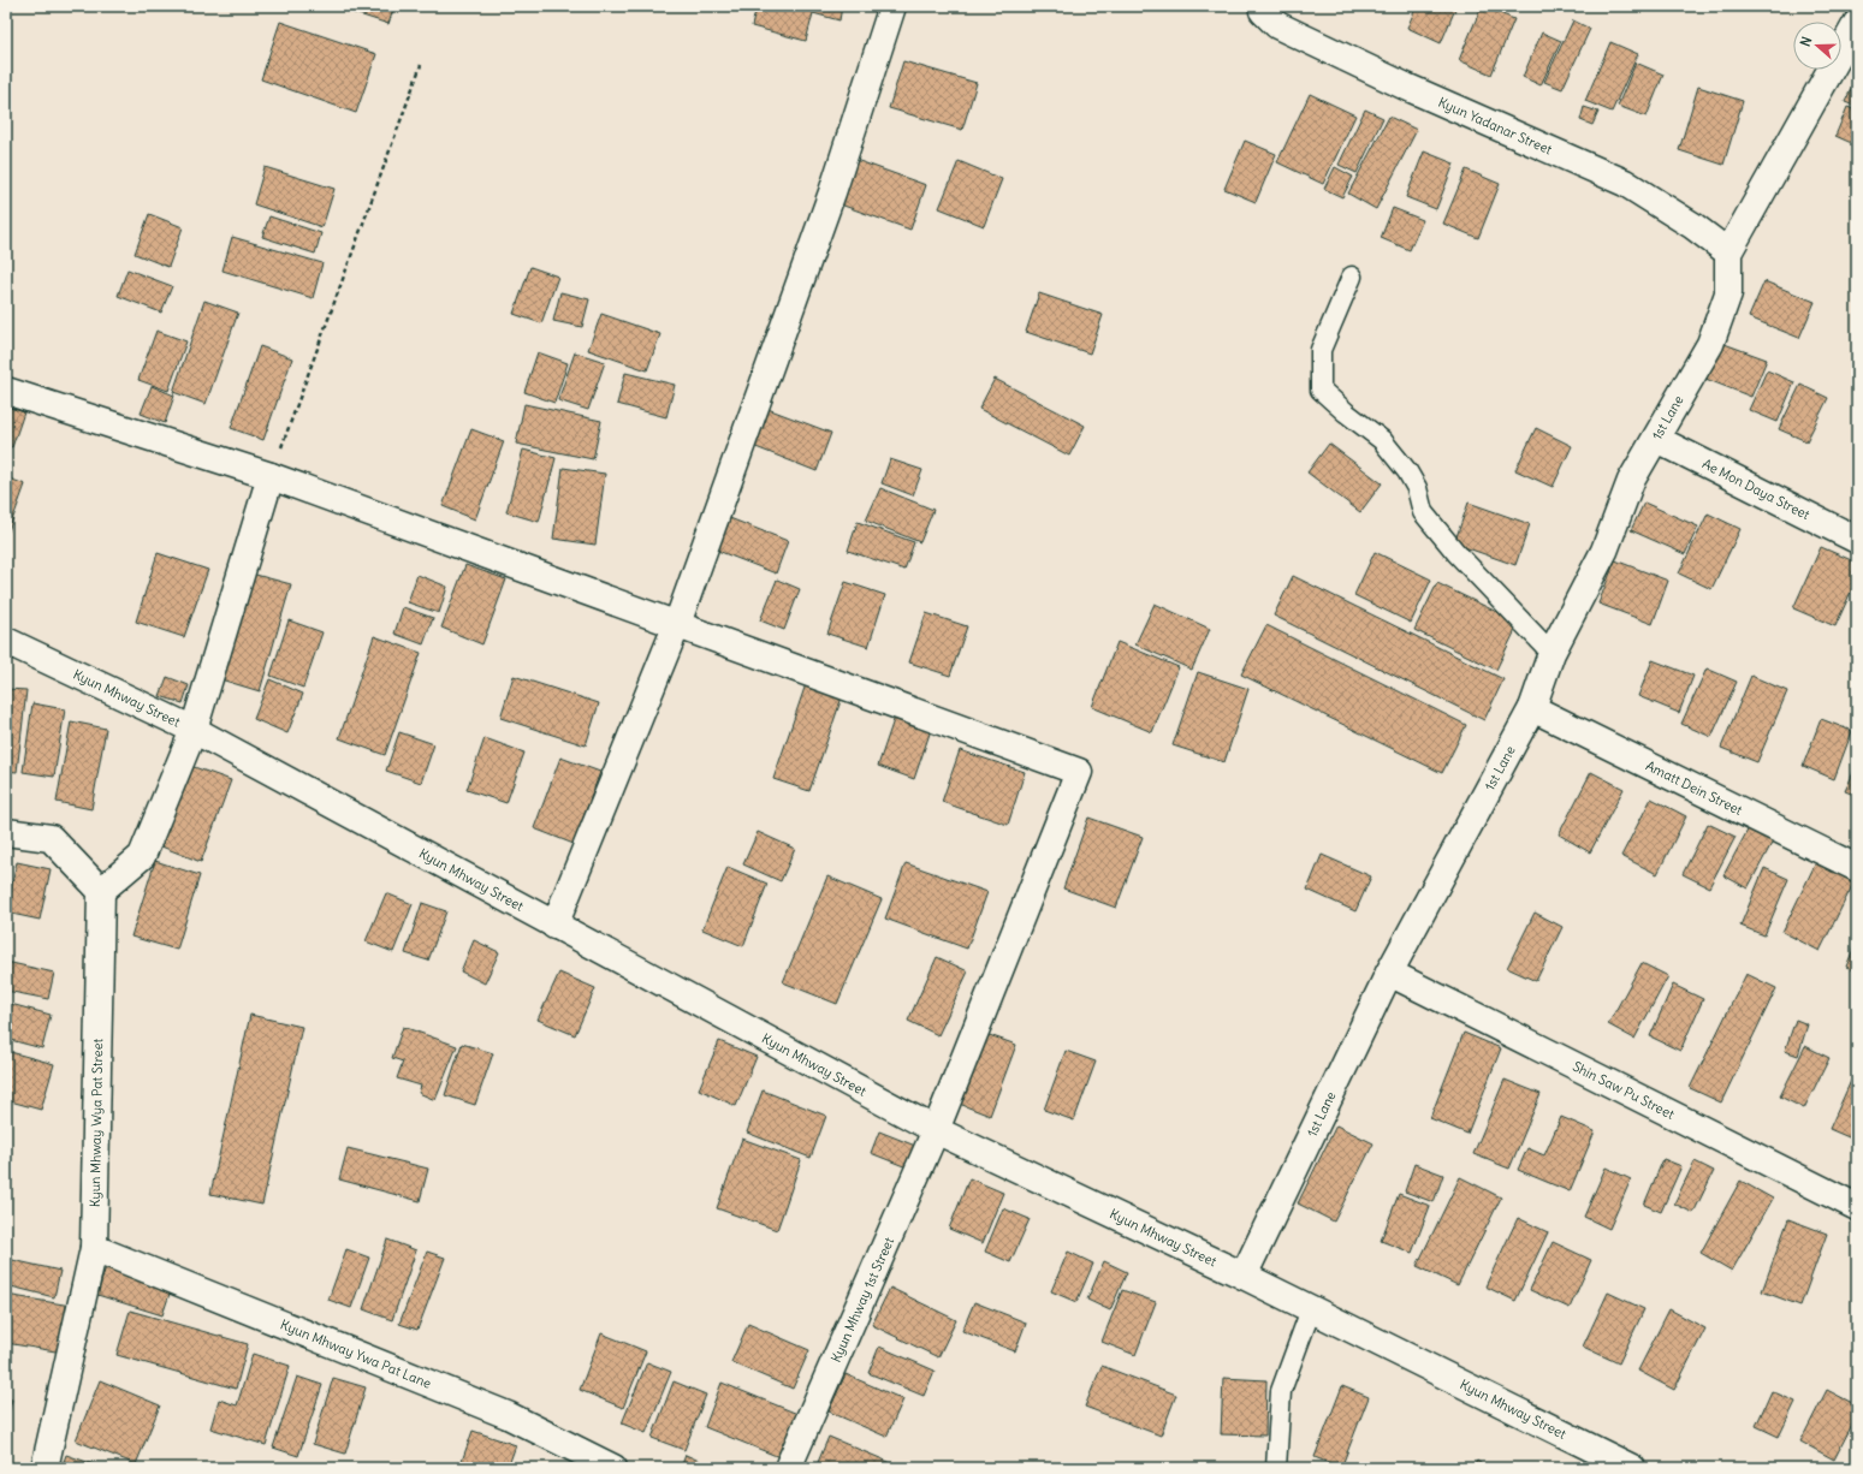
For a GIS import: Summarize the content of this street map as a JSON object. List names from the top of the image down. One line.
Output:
{"streets":{"street":["Kyun Yadanar Street","1st Lane","Ae Mon Daya Street","Kyun Mhway Street","Amatt Dein Street","Shin Saw Pu Street","Kyun Mhway Wya Pat Street","Kyun Mhway 1st Street","Kyun Mhway Ywa Pat Lane"]},"crossings":[["Kyun Yadanar Street","1st Lane"],["1st Lane","Ae Mon Daya Street"],["1st Lane","Kyun Mhway Street"],["1st Lane","Amatt Dein Street"],["1st Lane","Shin Saw Pu Street"],["Kyun Mhway Street","Kyun Mhway 1st Street"],["Kyun Mhway Wya Pat Street","Kyun Mhway Ywa Pat Lane"]],"north":"left"}
